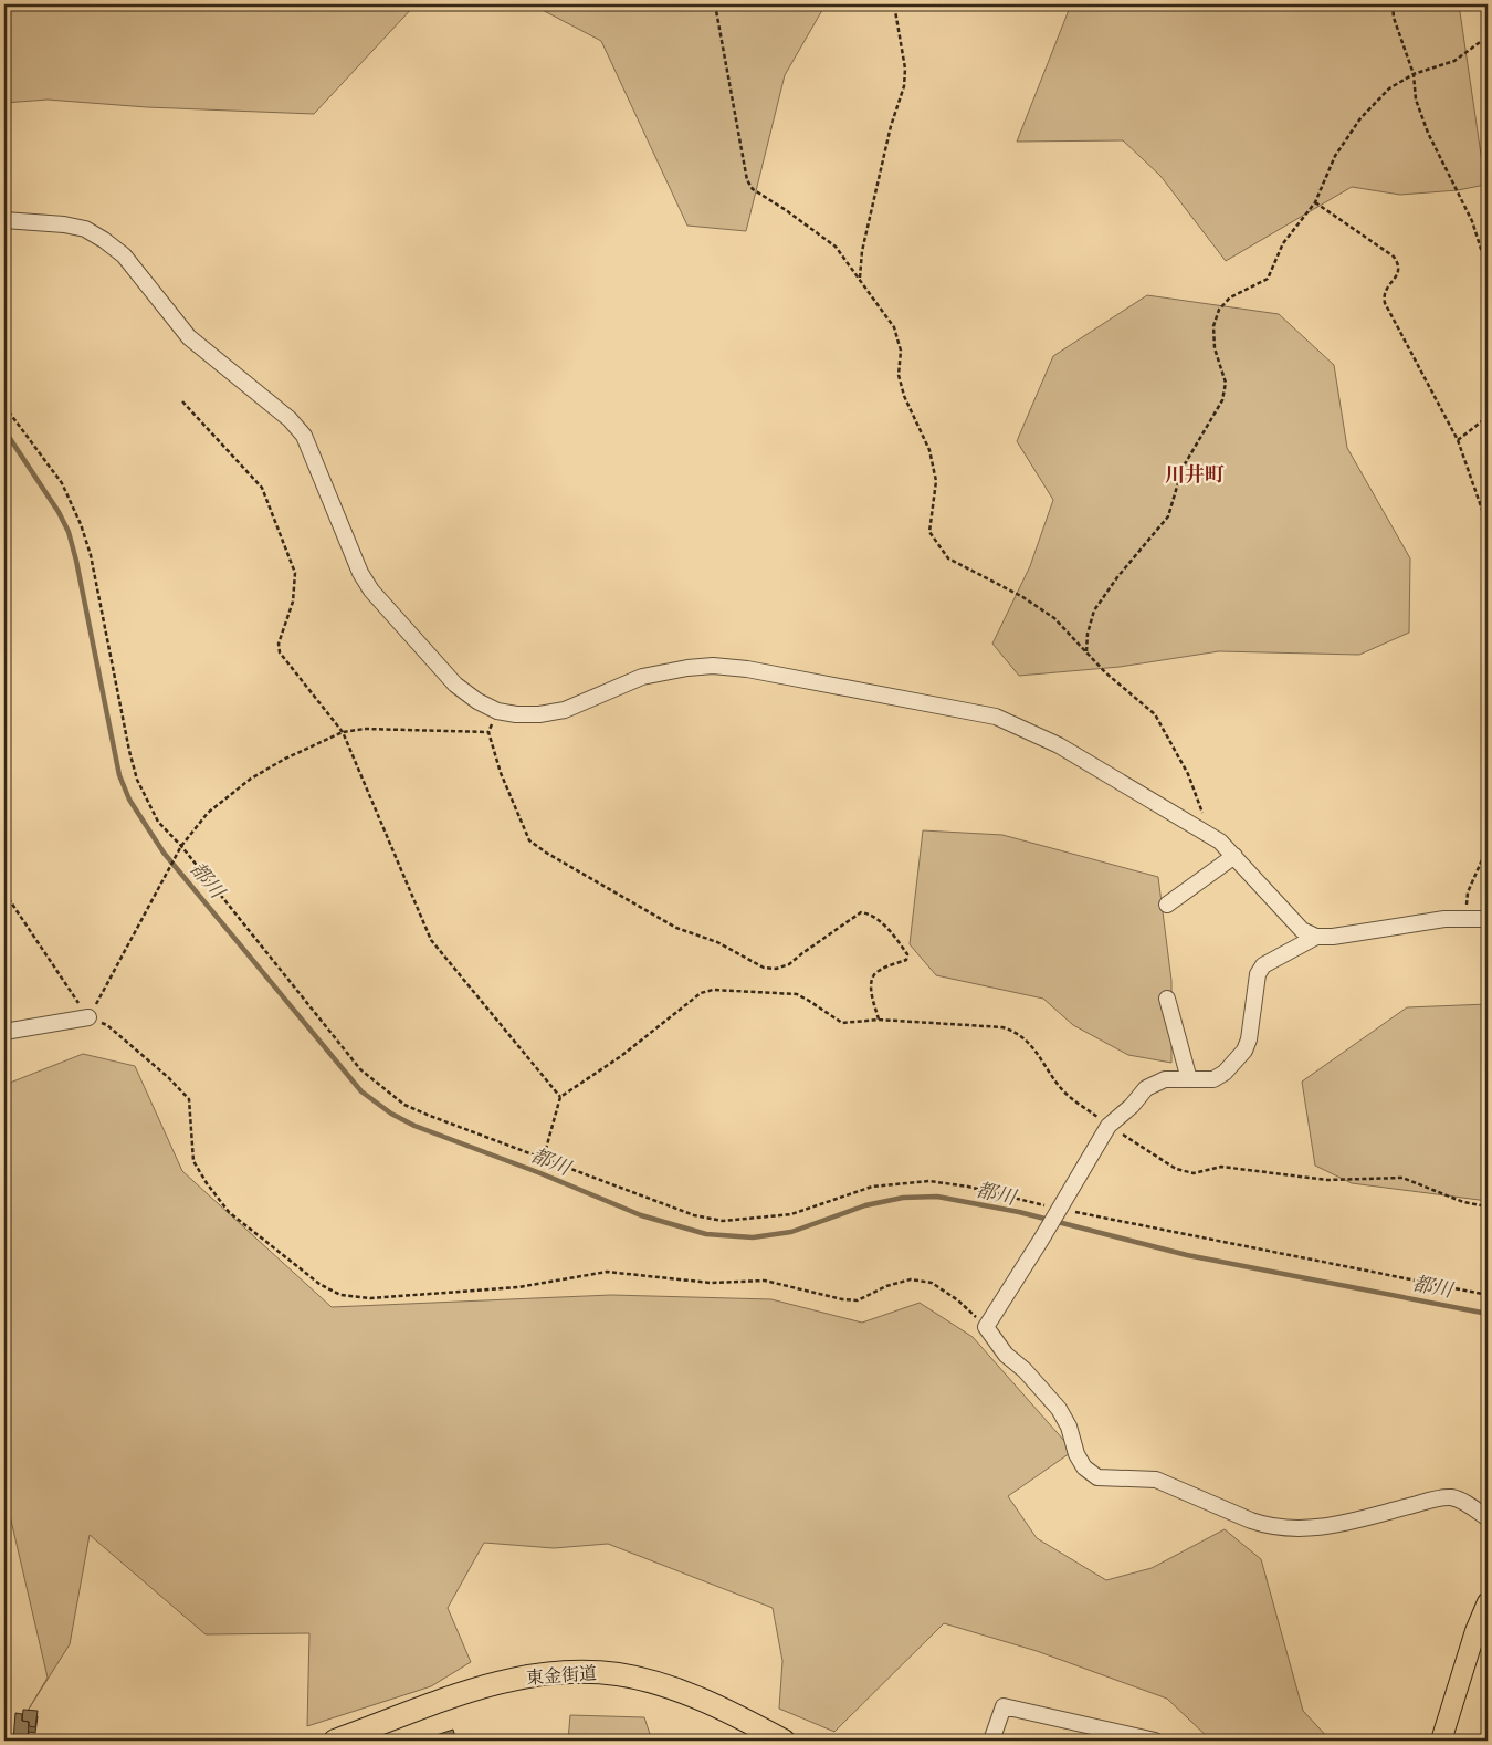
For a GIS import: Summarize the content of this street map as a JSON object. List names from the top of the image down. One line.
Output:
{"streets":{"highway":["東金街道"]},"districts":["川井町"],"water":["都川"]}
